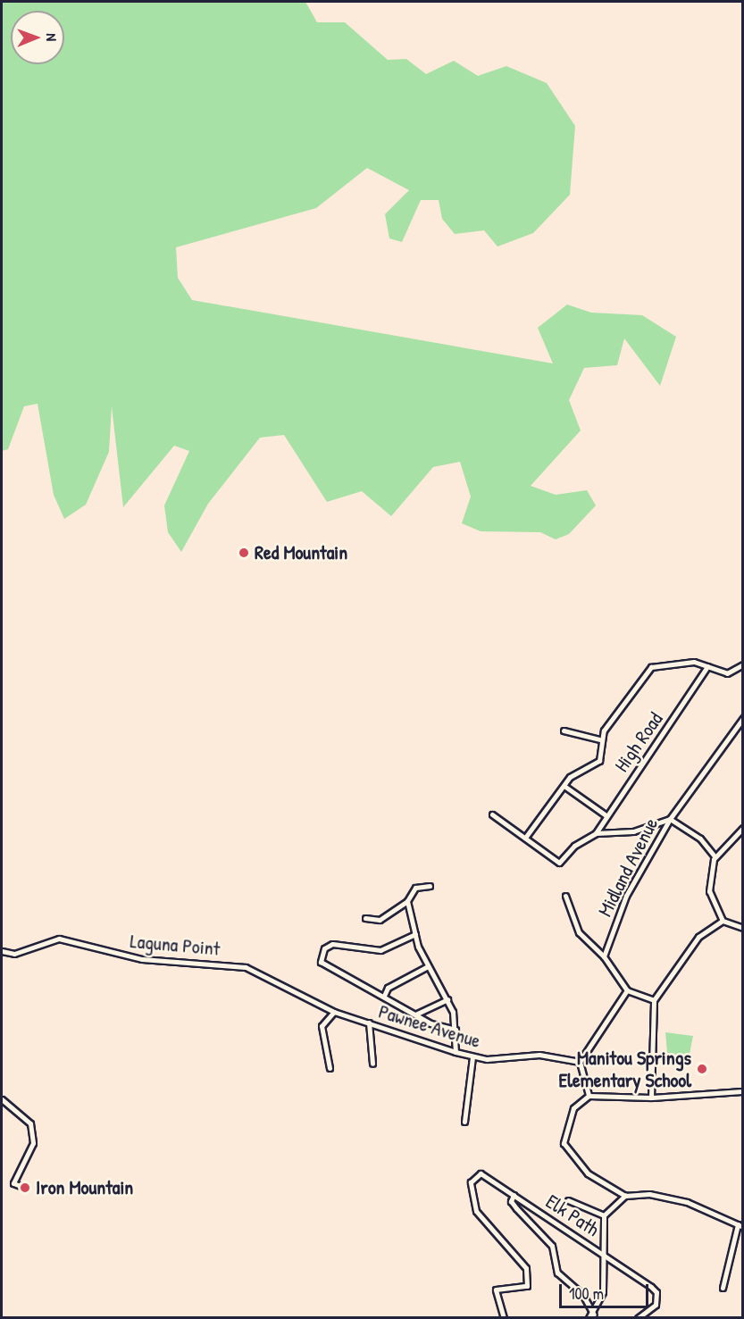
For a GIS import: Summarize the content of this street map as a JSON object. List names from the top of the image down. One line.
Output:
{"streets":{"street":["High Road","Midland Avenue","Laguna Point","Pawnee Avenue","Elk Path"]},"crossings":[["Laguna Point","Pawnee Avenue"]],"places":["Red Mountain","Manitou Springs Elementary School","Iron Mountain"],"scale_bar":"100 m","north":"right"}
